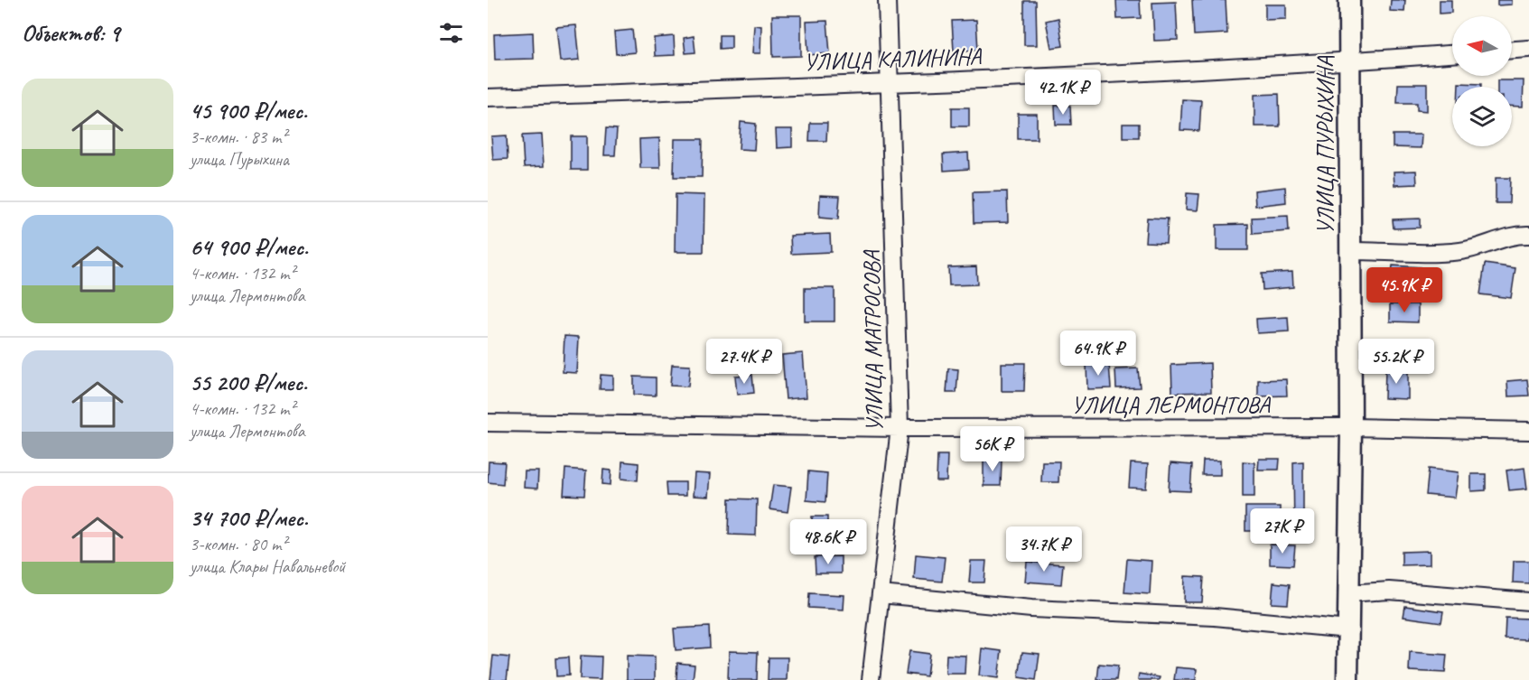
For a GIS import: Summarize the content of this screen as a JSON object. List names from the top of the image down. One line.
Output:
{"streets":{"street":["УЛИЦА КАЛИНИНА","УЛИЦА ПУРЫХИНА","УЛИЦА МАТРОСОВА","УЛИЦА ЛЕРМОНТОВА"]},"crossings":[["УЛИЦА КАЛИНИНА","УЛИЦА ПУРЫХИНА"],["УЛИЦА КАЛИНИНА","УЛИЦА МАТРОСОВА"],["УЛИЦА ПУРЫХИНА","УЛИЦА ЛЕРМОНТОВА"],["УЛИЦА МАТРОСОВА","УЛИЦА ЛЕРМОНТОВА"]],"north":"left","page":{"heading":"Объектов: 9","list":[{"name":"45 900 ₽/мес.","note":"3-комн. · 83 m² · улица Пурыхина"},{"name":"64 900 ₽/мес.","note":"4-комн. · 132 m² · улица Лермонтова"},{"name":"55 200 ₽/мес.","note":"4-комн. · 132 m² · улица Лермонтова"},{"name":"34 700 ₽/мес.","note":"3-комн. · 80 m² · улица Клары Навальневой"}],"price":["42.1K ₽","45.9K ₽","64.9K ₽","27.4K ₽","55.2K ₽","56K ₽","27K ₽","48.6K ₽","34.7K ₽"]}}
